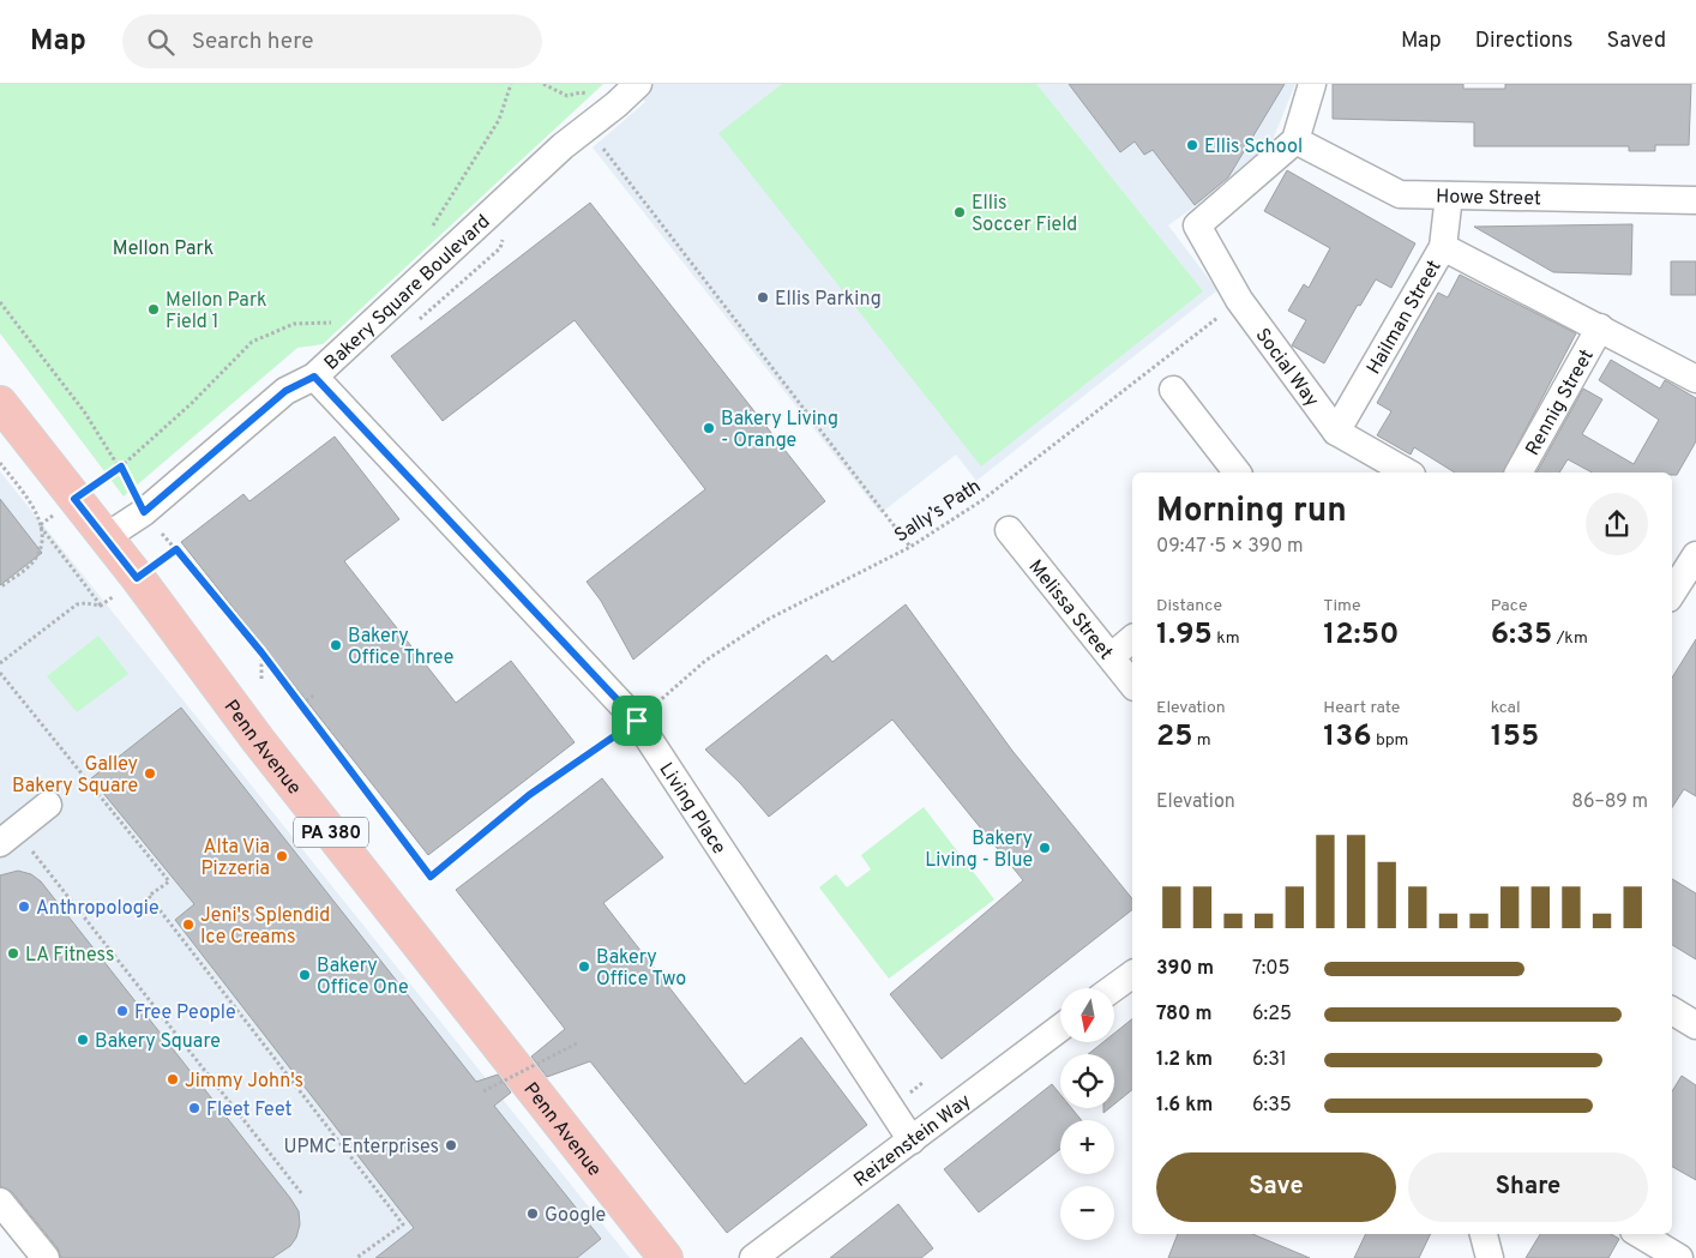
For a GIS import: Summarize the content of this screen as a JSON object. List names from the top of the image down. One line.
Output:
{"streets":{"main road":["Penn Avenue","PA 380"],"street":["Howe Street","Bakery Square Boulevard","Hailman Street","Social Way","Rennig Street","Melissa Street","Living Place","Reizenstein Way"],"path":["Sally’s Path"]},"crossings":[["Howe Street","Hailman Street"],["Howe Street","Social Way"],["Bakery Square Boulevard","Penn Avenue"],["Bakery Square Boulevard","Living Place"],["Hailman Street","Social Way"],["Social Way","Sally’s Path"],["Sally’s Path","Living Place"],["Living Place","Reizenstein Way"]],"parks":["Mellon Park"],"places":["Ellis School","Ellis Soccer Field","Ellis Parking","Mellon Park Field 1","Bakery Living - Orange","Bakery Office Three","Galley Bakery Square","Bakery Living - Blue","Alta Via Pizzeria","Anthropologie","Jeni's Splendid Ice Creams","LA Fitness","Bakery Office Two","Bakery Office One","Free People","Bakery Square","Jimmy John's","Fleet Feet","UPMC Enterprises","Google"],"north":"bottom","page":{"header":"Map","search":"Search here","nav":["Map","Directions","Saved"],"heading":["Morning run","09:47 · 5 × 390 m"],"stats":[["Distance","1.95 km"],["Time","12:50"],["Pace","6:35 /km"],["Elevation","25 m"],["Heart rate","136 bpm"],["kcal","155"]],"chart":["Elevation","86–89 m"],"list":[{"name":"390 m","note":"7:05"},{"name":"780 m","note":"6:25"},{"name":"1.2 km","note":"6:31"},{"name":"1.6 km","note":"6:35"}],"map_buttons":["+","−"],"buttons":["Save","Share"]}}
